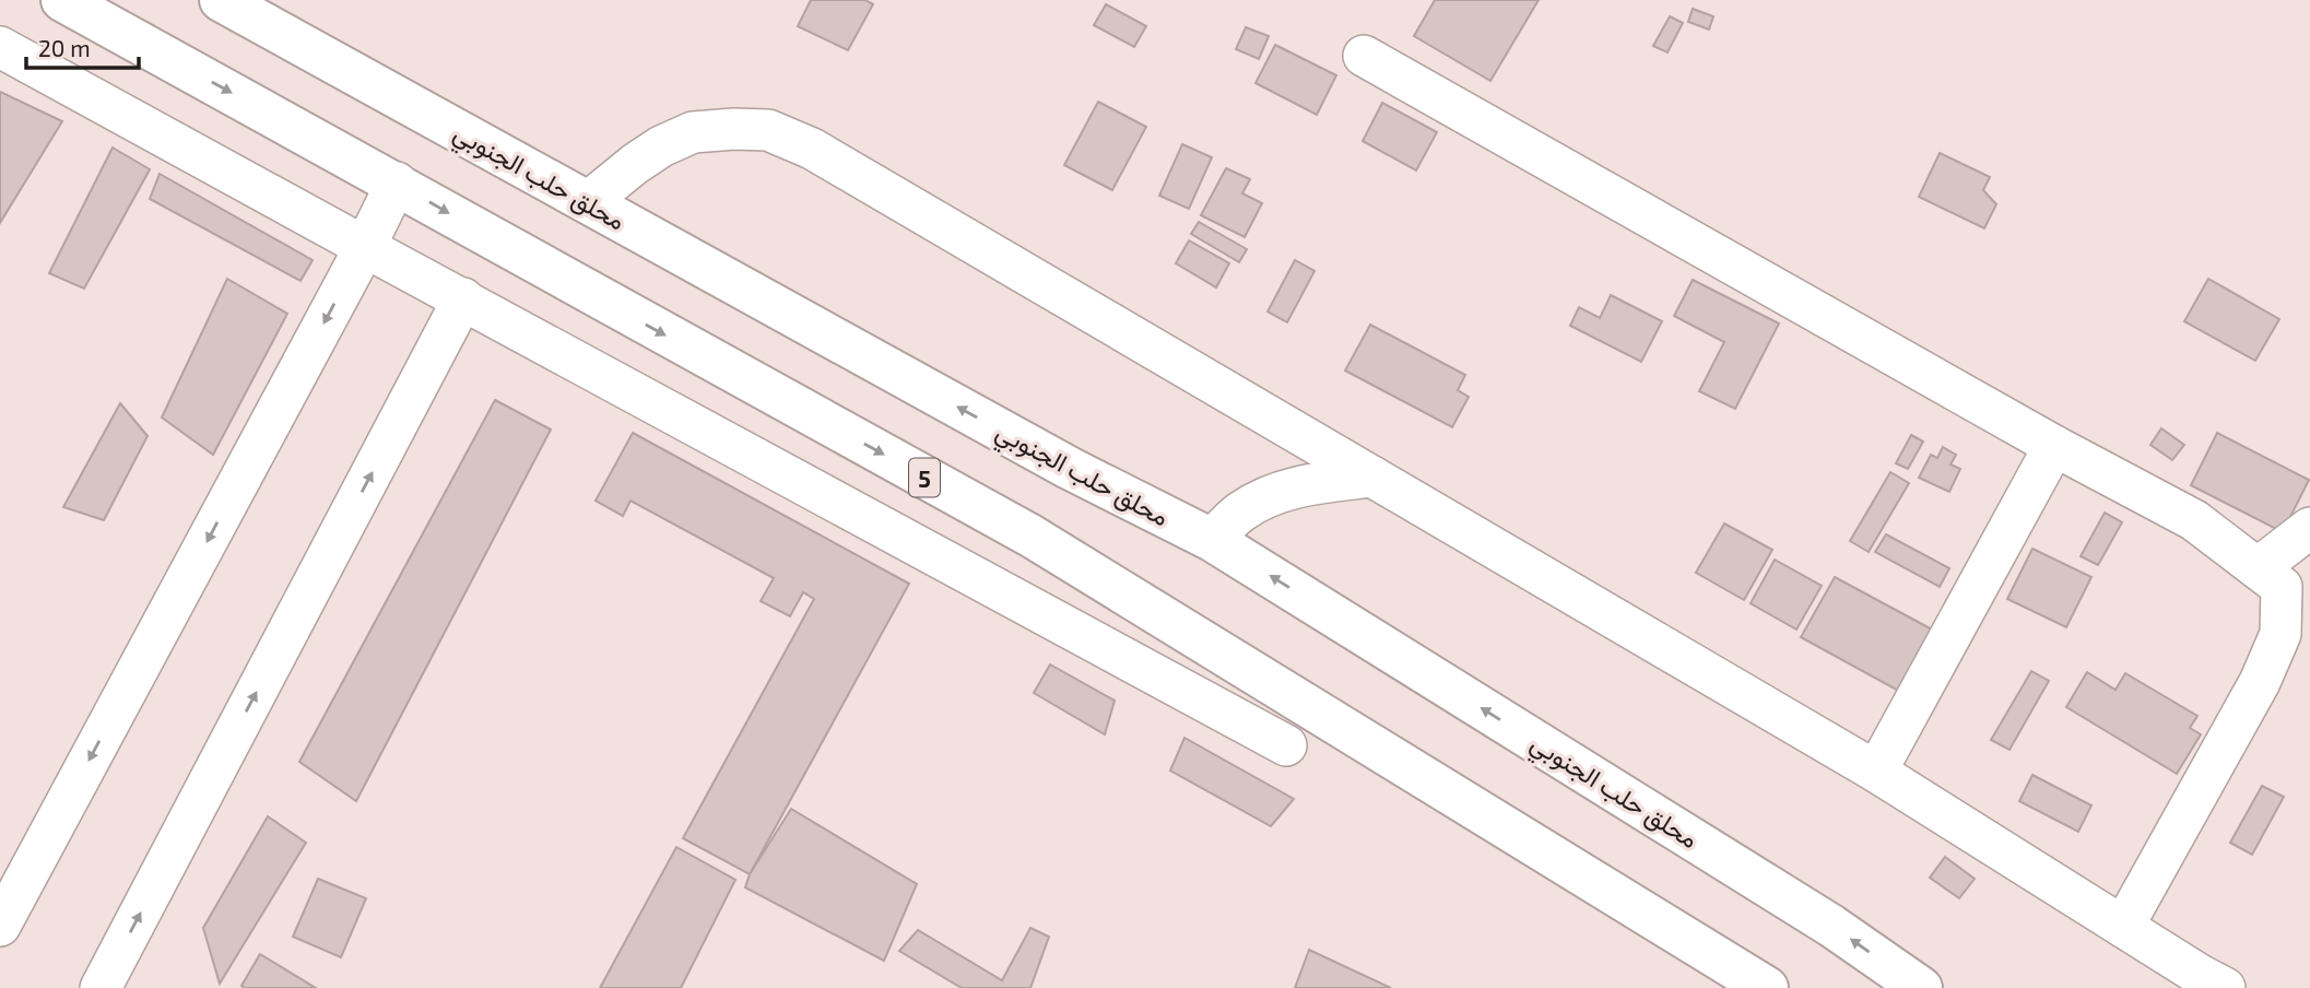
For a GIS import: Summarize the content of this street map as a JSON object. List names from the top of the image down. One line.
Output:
{"streets":{"highway":["محلق حلب الجنوبي","5"]},"scale_bar":"20 m"}
